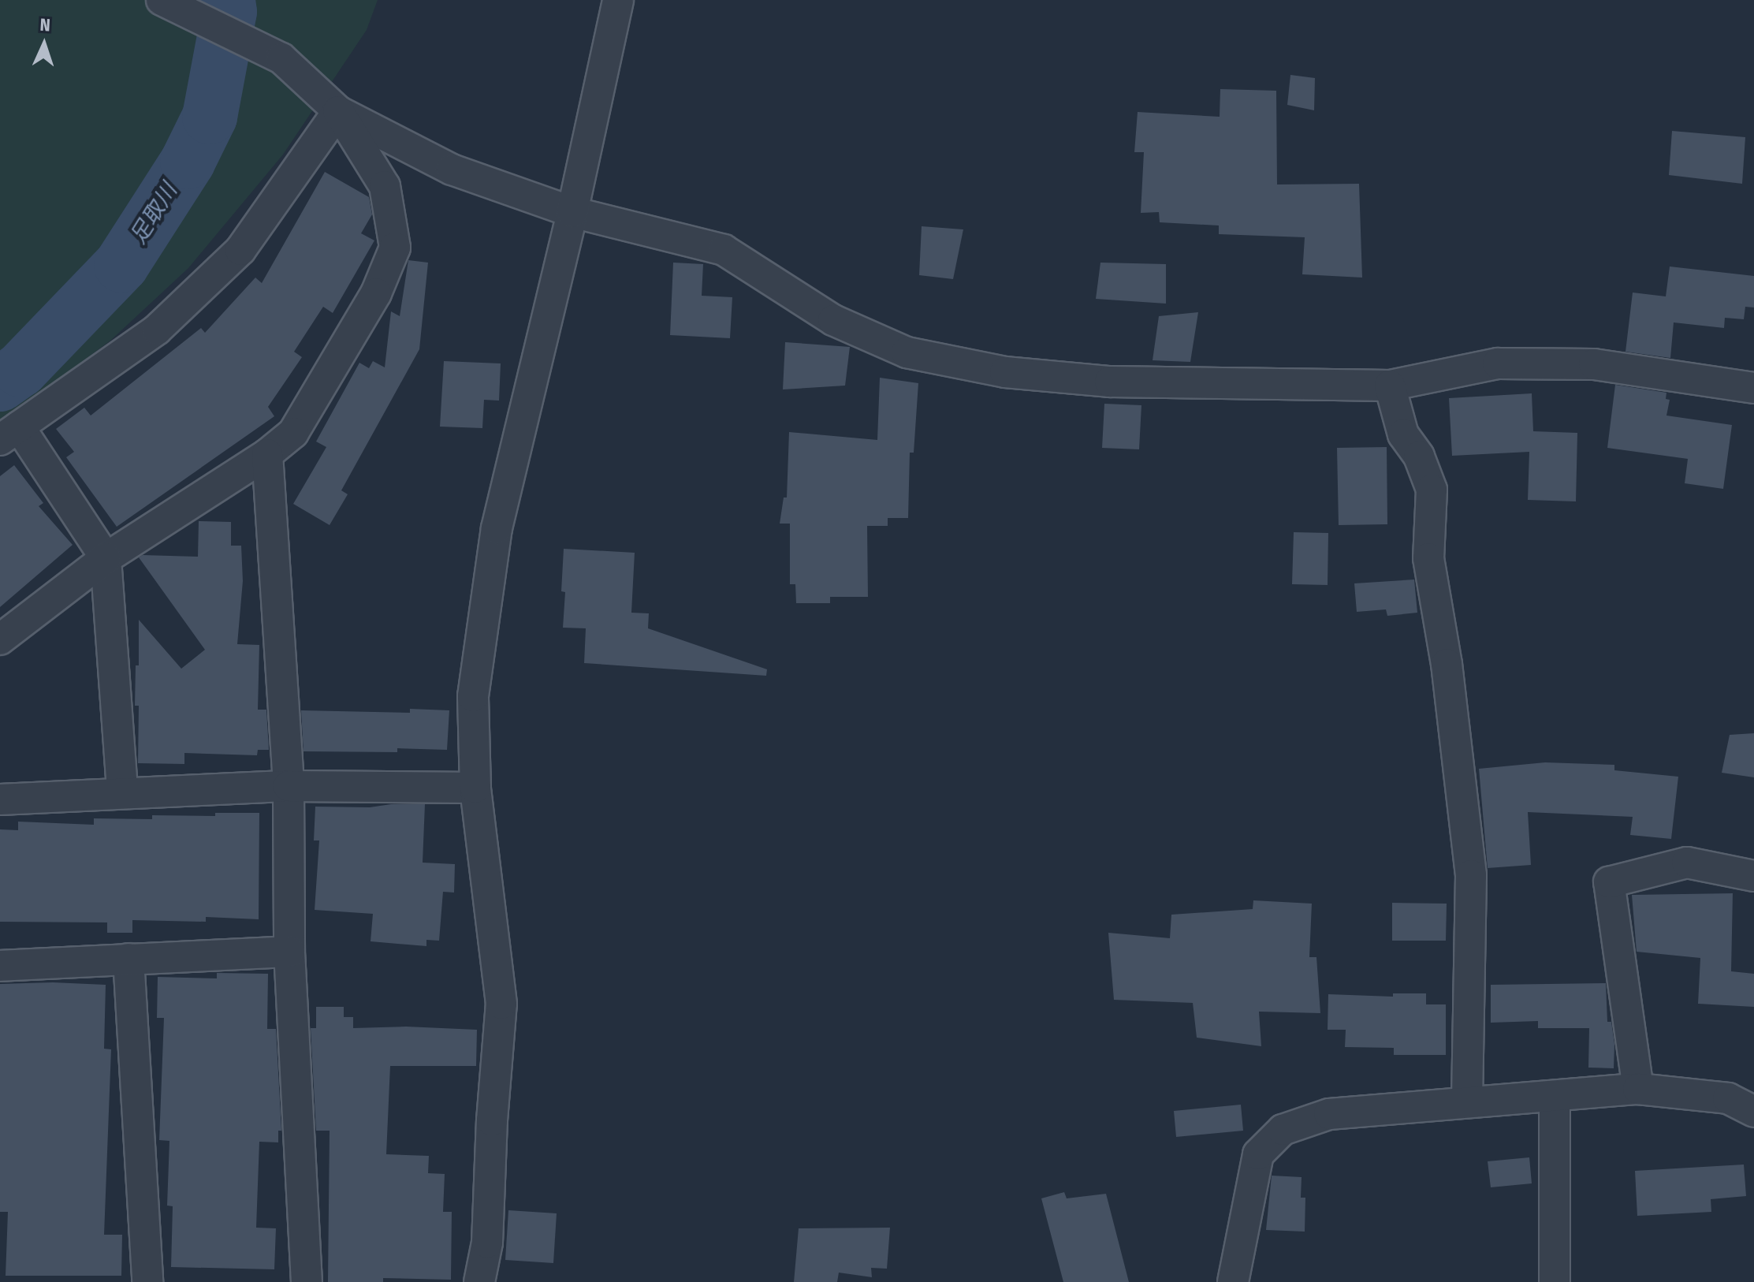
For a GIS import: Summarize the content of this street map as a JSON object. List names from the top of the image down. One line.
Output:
{"water":["足取川"],"north":"top"}
